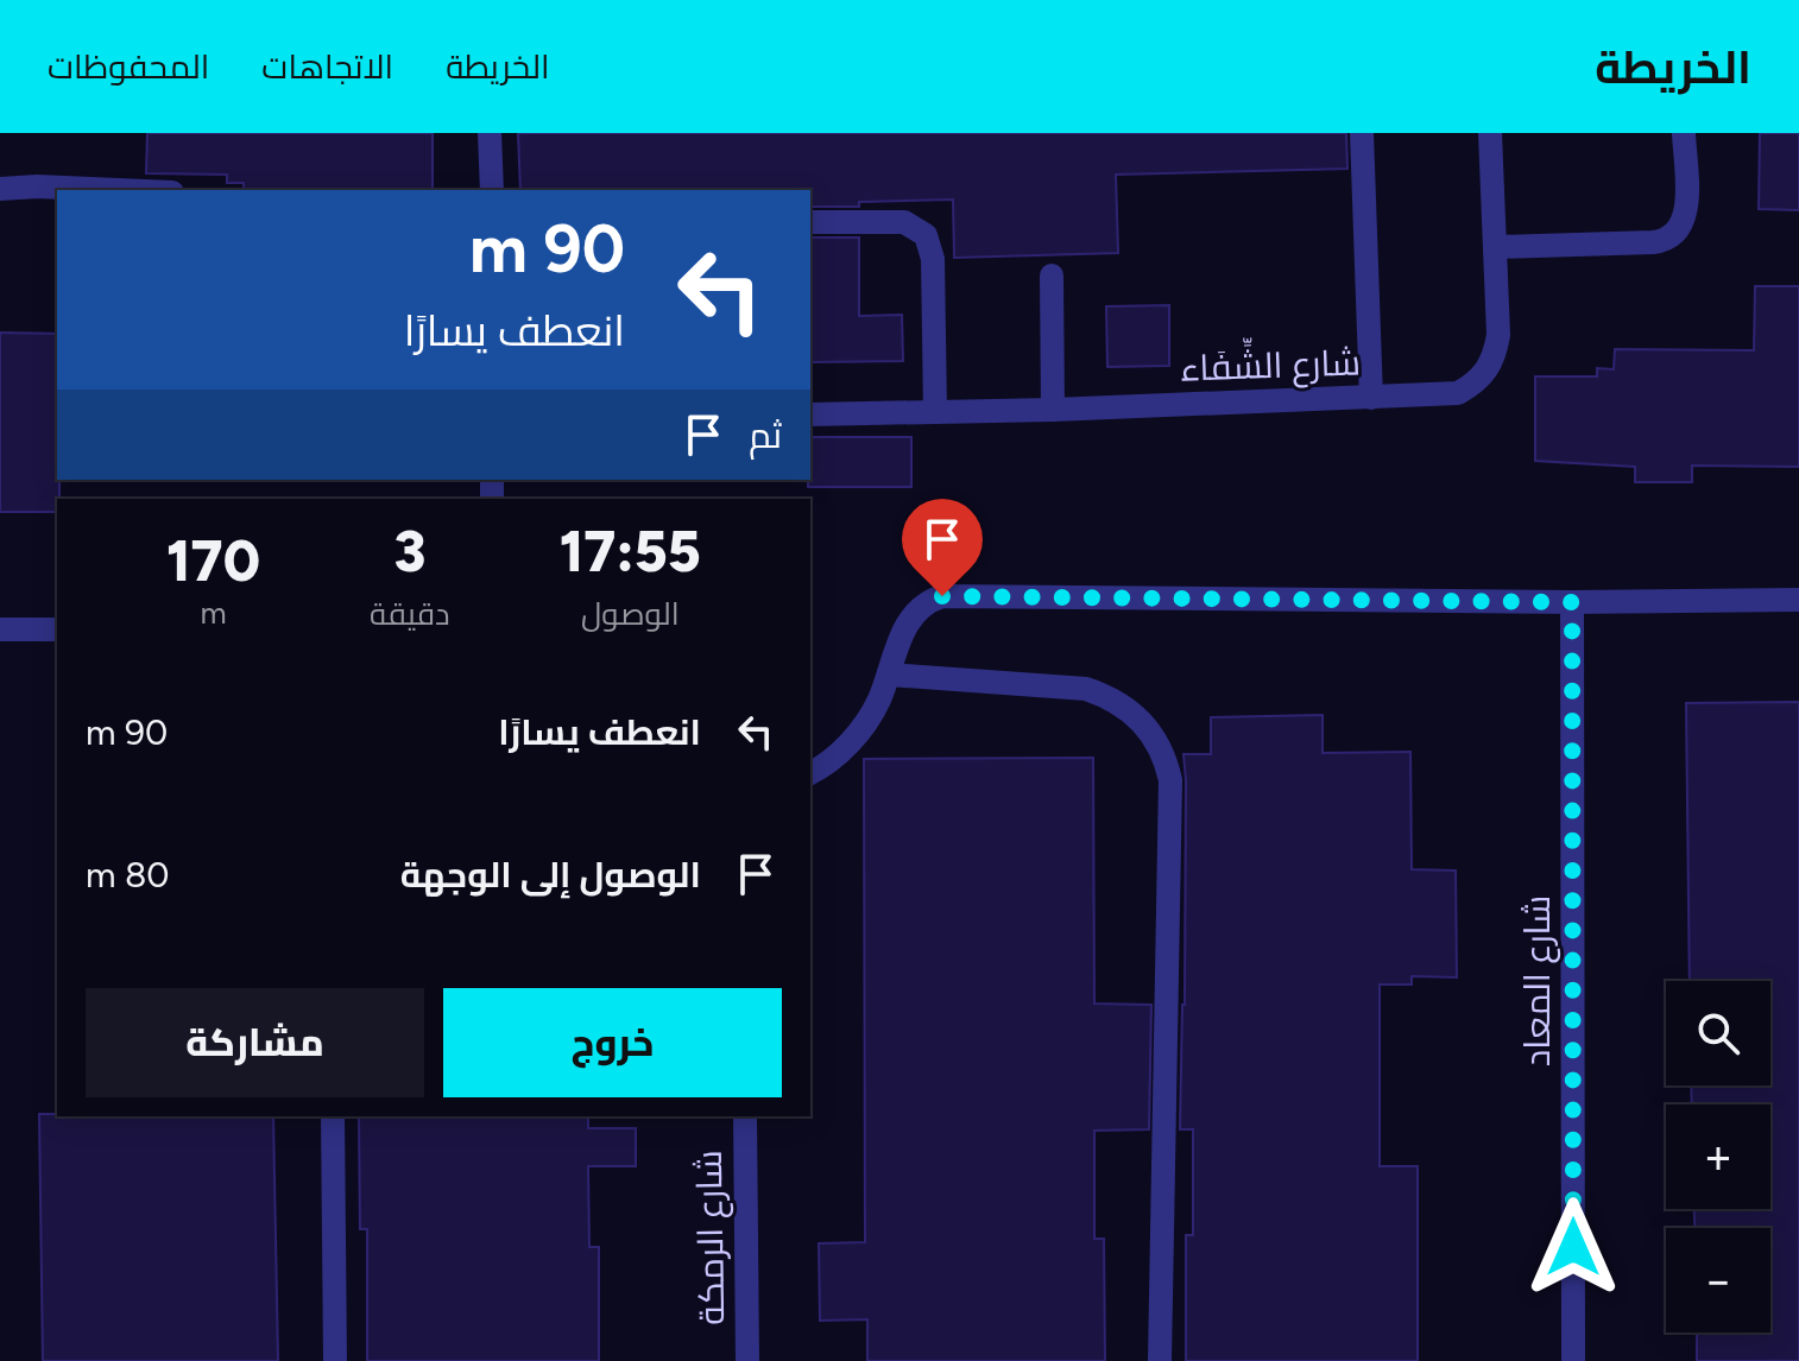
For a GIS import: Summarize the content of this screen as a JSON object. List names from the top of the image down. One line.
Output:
{"streets":{"street":["شارع الشِّفَاء","شارع المعاد","شارع الرمكة"]},"page":{"header":"الخريطة","nav":["الخريطة","الاتجاهات","المحفوظات"],"turn":["90 m","انعطف يسارًا"],"then":"ثم","eta":["17:55","الوصول","3","دقيقة","170","m"],"list":[{"name":"انعطف يسارًا","value":"90 m"},{"name":"الوصول إلى الوجهة","value":"80 m"}],"buttons":["خروج","مشاركة"],"map_buttons":["+","−"]}}
